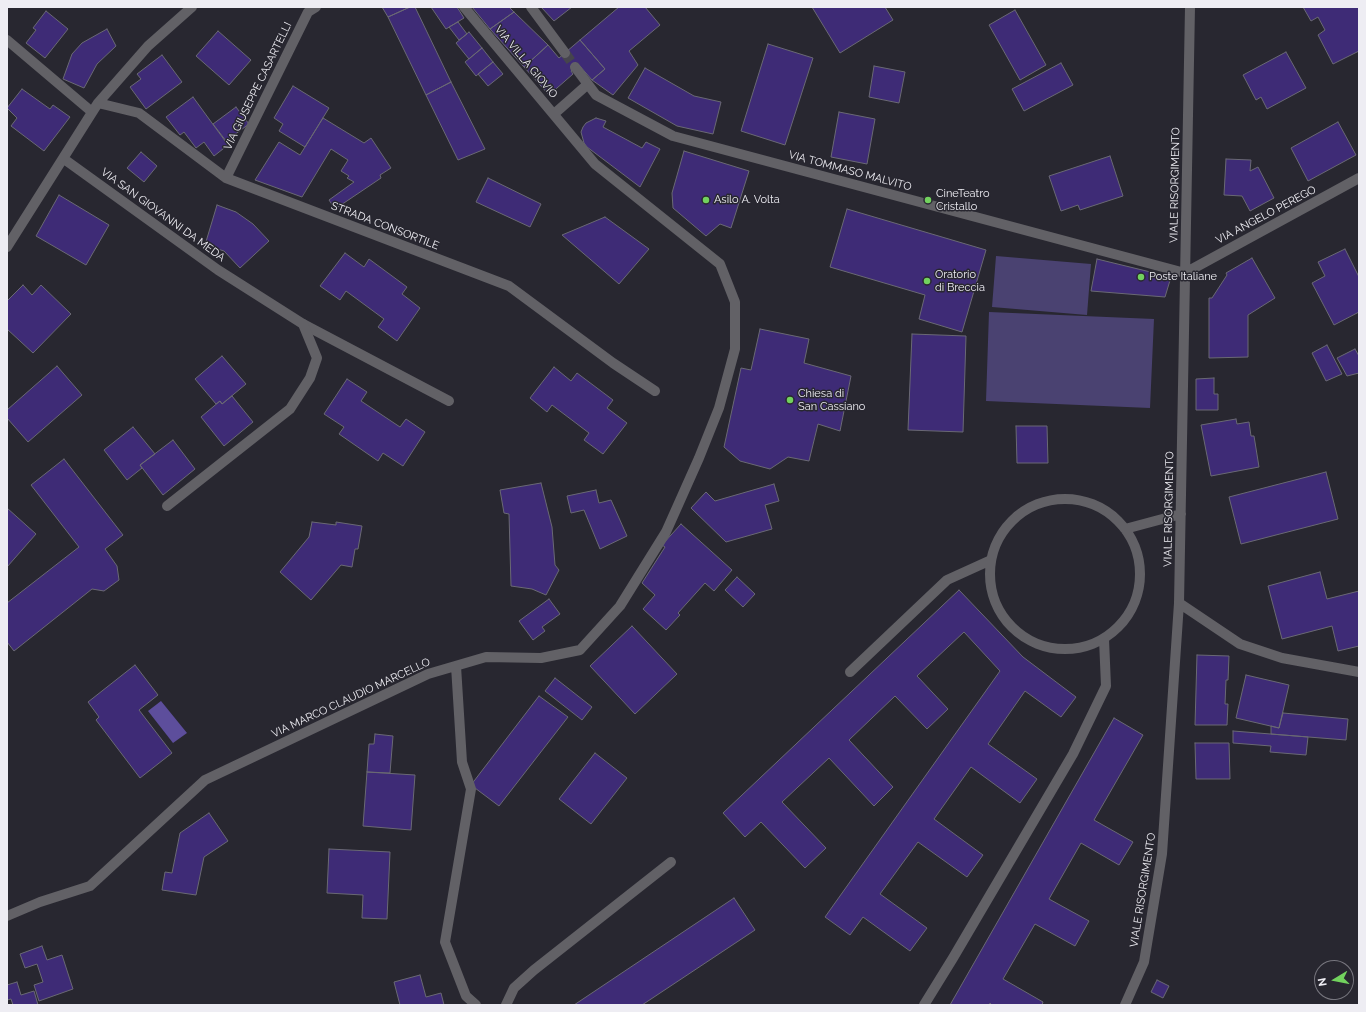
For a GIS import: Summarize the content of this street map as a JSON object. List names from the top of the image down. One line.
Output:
{"streets":{"street":["VIA VILLA GIOVIO","VIA GIUSEPPE CASARTELLI","VIA TOMMASO MALVITO","VIALE RISORGIMENTO","VIA SAN GIOVANNI DA MEDA","VIA ANGELO PEREGO","STRADA CONSORTILE","VIA MARCO CLAUDIO MARCELLO"]},"crossings":[["VIA VILLA GIOVIO","VIA MARCO CLAUDIO MARCELLO"],["VIA GIUSEPPE CASARTELLI","STRADA CONSORTILE"],["VIA TOMMASO MALVITO","VIALE RISORGIMENTO"],["VIA TOMMASO MALVITO","VIA ANGELO PEREGO"],["VIALE RISORGIMENTO","VIA ANGELO PEREGO"]],"places":["Asilo A. Volta","CineTeatro Cristallo","Poste Italiane","Oratorio di Breccia","Chiesa di San Cassiano"],"north":"left"}
